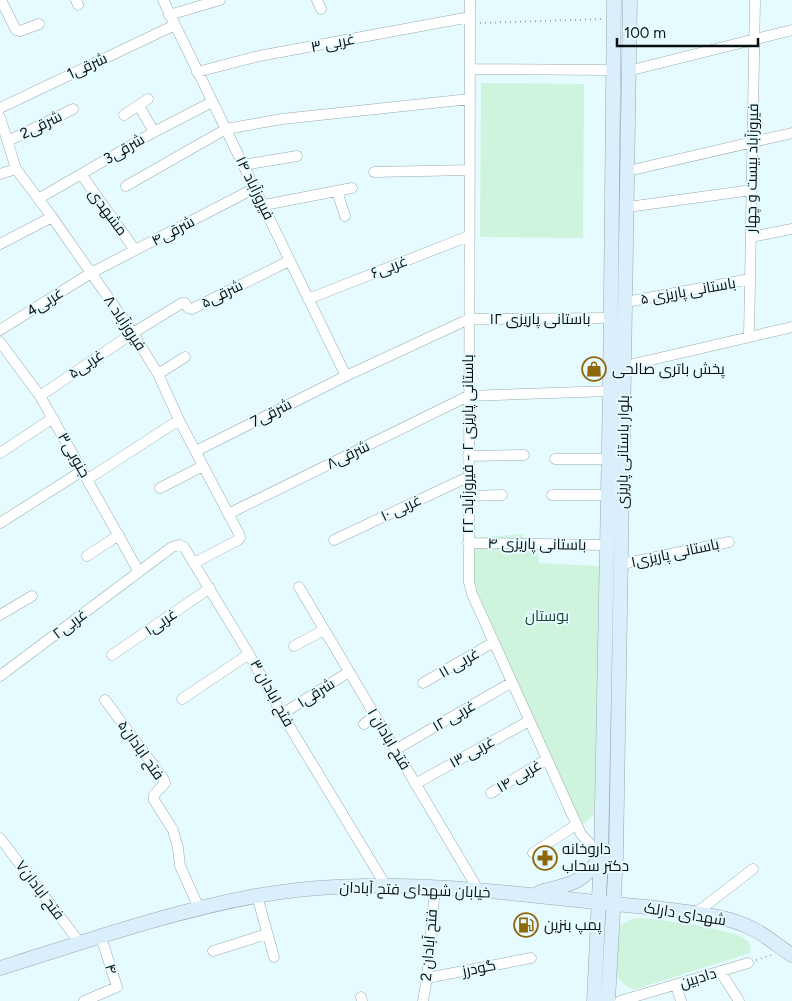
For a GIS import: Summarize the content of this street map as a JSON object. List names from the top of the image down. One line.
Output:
{"streets":{"main road":["بلوار باستانی پاریزی","خیابان شهدای فتح آبادان","شهدای دارلک"],"street":["غربی ۳","شرقی1","شرقی2","شرقی3","فیروزآباد بیست و چهار","فیروزآباد ۱۴","مشهدی","شرقی۴","غربی۶","باستانی پاریزی ۵","شرقی۵","غربی4","باستانی پاریزی ۱۲","فیروزآباد ۸","غربی۵","شرقی7","باستانی پاریزی ۲ - فیروزآباد ۲۲","جنوبی۳","شرقی۸","غربی ۱۰","باستانی پاریزی ۴","باستانی پاریزی۱","غربی۱","غربی۲","غربی ۱۱","فتح ابادان ۳","شرقی۱","غربی ۱۲","فتح ابادان ۱","فتح ابادان۵","غربی ۱۳","غربی ۱۴","فتح ابادان۷","فتح آبادان 2","گودرز","۴","دادبین"]},"crossings":[["غربی ۳","فیروزآباد ۱۴"],["غربی ۳","باستانی پاریزی ۲ - فیروزآباد ۲۲"],["شرقی1","فیروزآباد ۱۴"],["شرقی2","فیروزآباد ۸"],["شرقی3","فیروزآباد ۱۴"],["شرقی3","مشهدی"],["شرقی3","فیروزآباد ۸"],["فیروزآباد بیست و چهار","باستانی پاریزی ۵"],["فیروزآباد ۱۴","شرقی۴"],["فیروزآباد ۱۴","غربی۶"],["فیروزآباد ۱۴","شرقی۵"],["فیروزآباد ۱۴","شرقی7"],["مشهدی","شرقی۴"],["شرقی۴","غربی4"],["شرقی۴","فیروزآباد ۸"],["غربی۶","باستانی پاریزی ۲ - فیروزآباد ۲۲"],["باستانی پاریزی ۵","بلوار باستانی پاریزی"],["شرقی۵","فیروزآباد ۸"],["شرقی۵","غربی۵"],["غربی4","فیروزآباد ۸"],["باستانی پاریزی ۱۲","شرقی7"],["باستانی پاریزی ۱۲","باستانی پاریزی ۲ - فیروزآباد ۲۲"],["باستانی پاریزی ۱۲","بلوار باستانی پاریزی"],["فیروزآباد ۸","غربی۵"],["فیروزآباد ۸","شرقی7"],["فیروزآباد ۸","شرقی۸"],["فیروزآباد ۸","فتح ابادان ۳"],["غربی۵","جنوبی۳"],["شرقی7","باستانی پاریزی ۲ - فیروزآباد ۲۲"],["باستانی پاریزی ۲ - فیروزآباد ۲۲","بلوار باستانی پاریزی"],["باستانی پاریزی ۲ - فیروزآباد ۲۲","شرقی۸"],["باستانی پاریزی ۲ - فیروزآباد ۲۲","غربی ۱۰"],["باستانی پاریزی ۲ - فیروزآباد ۲۲","باستانی پاریزی ۴"],["باستانی پاریزی ۲ - فیروزآباد ۲۲","غربی ۱۱"],["باستانی پاریزی ۲ - فیروزآباد ۲۲","غربی ۱۲"],["باستانی پاریزی ۲ - فیروزآباد ۲۲","غربی ۱۳"],["باستانی پاریزی ۲ - فیروزآباد ۲۲","غربی ۱۴"],["بلوار باستانی پاریزی","باستانی پاریزی ۴"],["بلوار باستانی پاریزی","باستانی پاریزی۱"],["بلوار باستانی پاریزی","خیابان شهدای فتح آبادان"],["بلوار باستانی پاریزی","شهدای دارلک"],["جنوبی۳","غربی۲"],["جنوبی۳","فتح ابادان ۳"],["غربی۱","فتح ابادان ۳"],["غربی۲","فتح ابادان ۳"],["فتح ابادان ۳","شرقی۱"],["فتح ابادان ۳","خیابان شهدای فتح آبادان"],["شرقی۱","فتح ابادان ۱"],["غربی ۱۲","فتح ابادان ۱"],["فتح ابادان ۱","غربی ۱۳"],["فتح ابادان ۱","خیابان شهدای فتح آبادان"],["فتح ابادان۵","خیابان شهدای فتح آبادان"],["فتح ابادان۷","خیابان شهدای فتح آبادان"],["خیابان شهدای فتح آبادان","شهدای دارلک"],["خیابان شهدای فتح آبادان","فتح آبادان 2"],["خیابان شهدای فتح آبادان","۴"],["فتح آبادان 2","گودرز"]],"parks":["بوستان"],"places":{"shop":["پخش باتری صالحی"],"pharmacy":["داروخانه دکتر سحاب"],"fuel station":["پمپ بنزین"]},"scale_bar":"100 m"}
